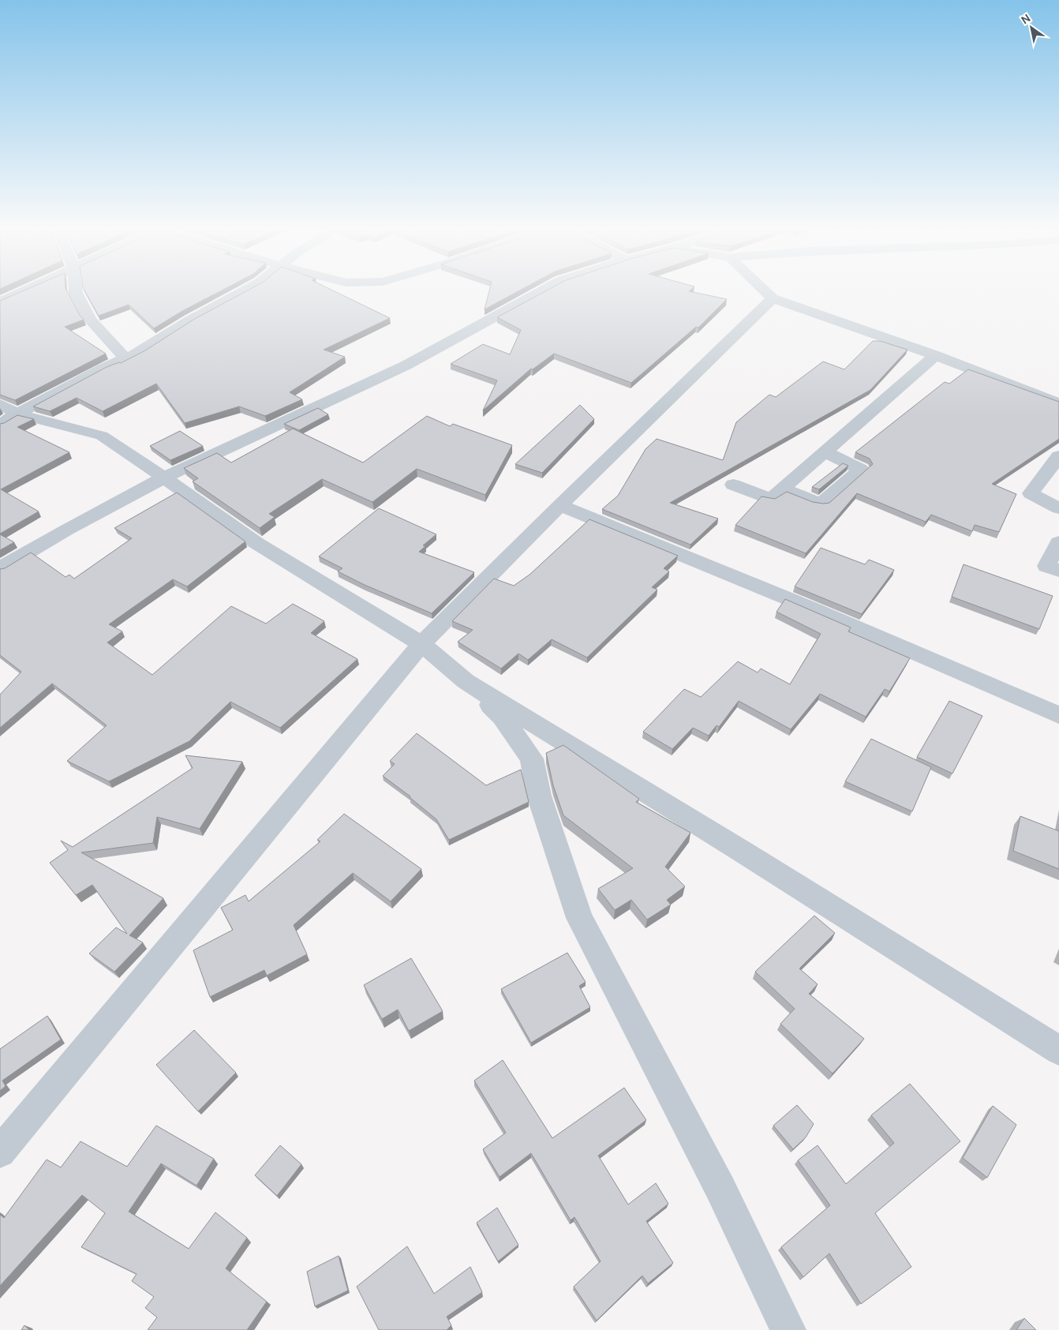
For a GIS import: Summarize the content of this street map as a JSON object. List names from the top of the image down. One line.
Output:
{"north":"top left"}
